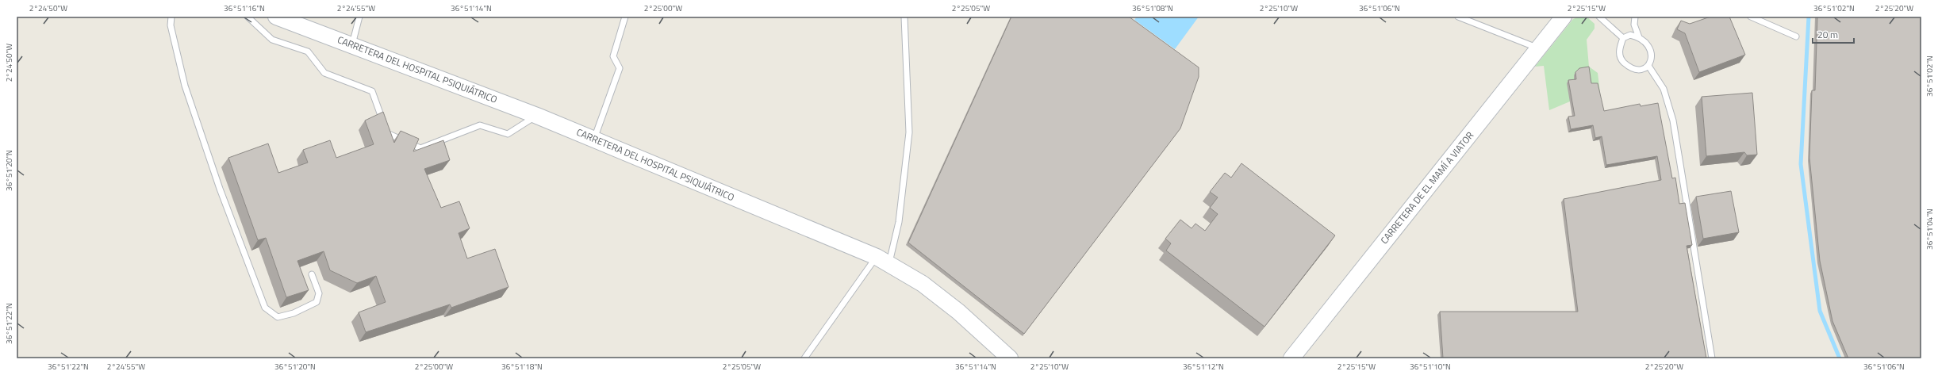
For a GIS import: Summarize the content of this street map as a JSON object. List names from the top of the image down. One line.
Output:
{"streets":{"street":["CARRETERA DEL HOSPITAL PSIQUIÁTRICO","CARRETERA DE EL MAMÍ A VIATOR"]},"scale_bar":"20 m","coordinates":["2°24'50\"W","36°51'16\"N","2°24'55\"W","36°51'14\"N","2°25'00\"W","2°25'05\"W","36°51'08\"N","2°25'10\"W","36°51'06\"N","2°25'15\"W","36°51'02\"N","2°25'20\"W","36°51'20\"N","36°51'04\"N","36°51'22\"N","36°51'18\"N","36°51'12\"N","36°51'10\"N"]}
